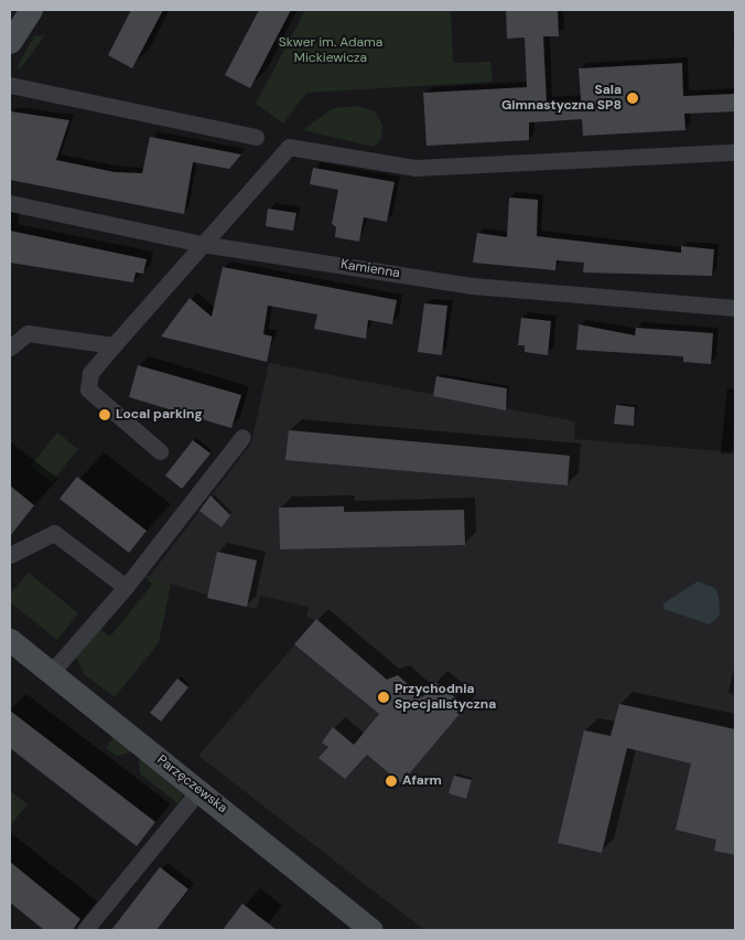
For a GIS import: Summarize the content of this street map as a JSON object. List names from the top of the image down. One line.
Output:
{"streets":{"street":["Kamienna","Parzęczewska"]},"parks":["Skwer im. Adama Mickiewicza"],"places":["Sala Gimnastyczna SP8","Local parking","Przychodnia Specjalistyczna","Afarm"]}
